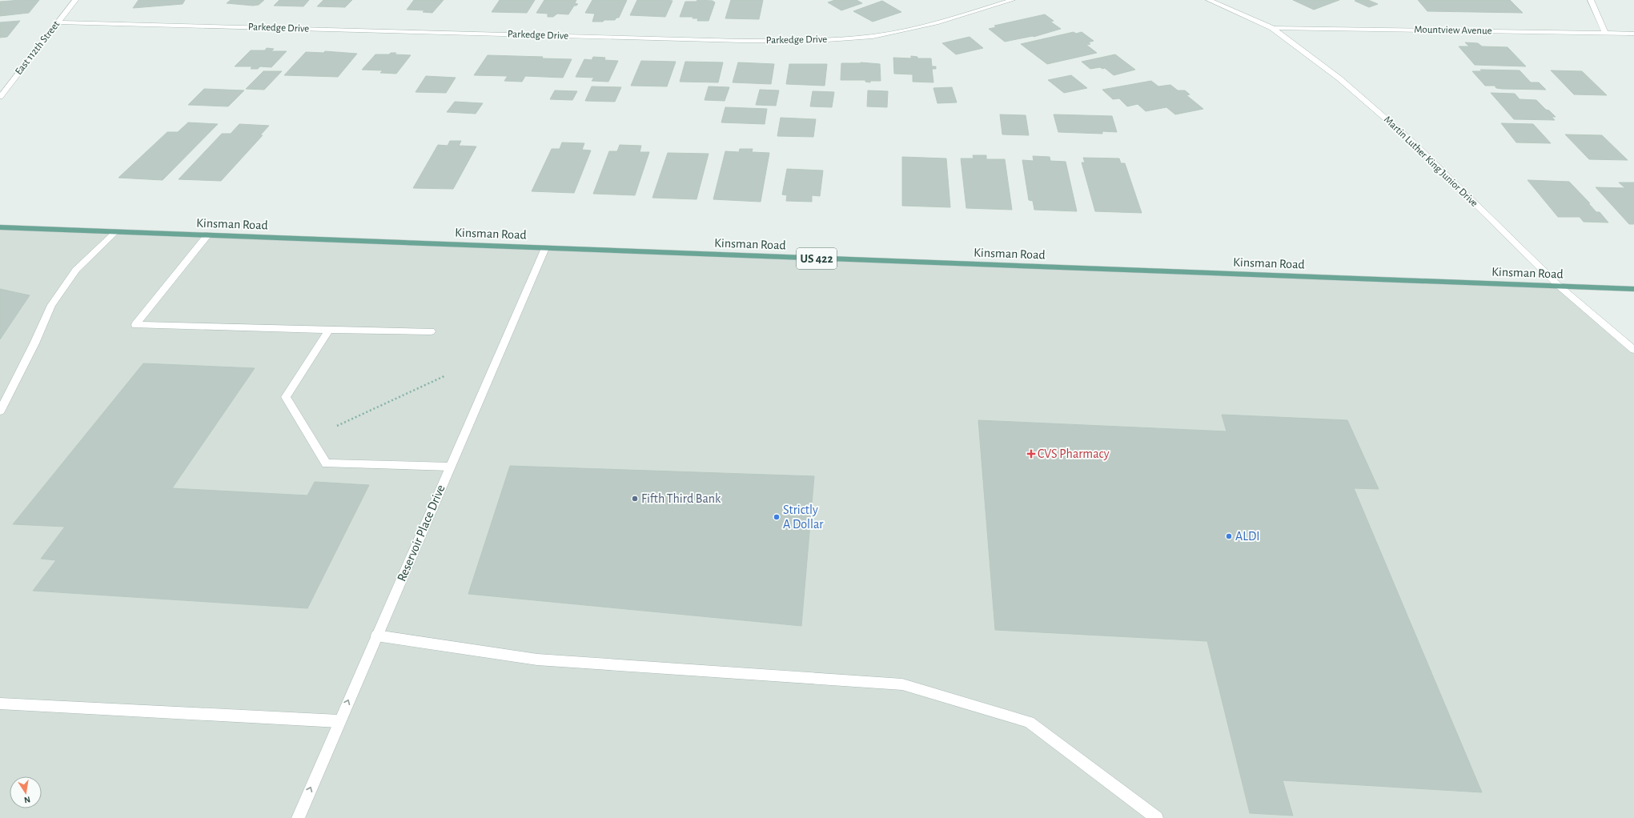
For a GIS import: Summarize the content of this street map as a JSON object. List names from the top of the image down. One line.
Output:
{"streets":{"main road":["Kinsman Road","US 422"],"street":["Parkedge Drive","Mountview Avenue","East 112th Street","Martin Luther King Junior Drive","Reservoir Place Drive"]},"crossings":[["Parkedge Drive","East 112th Street"],["Mountview Avenue","Martin Luther King Junior Drive"],["Martin Luther King Junior Drive","Kinsman Road"],["Kinsman Road","Reservoir Place Drive"]],"places":{"health":["CVS Pharmacy"],"other":["Fifth Third Bank","Strictly A Dollar","ALDI"]},"north":"bottom"}
